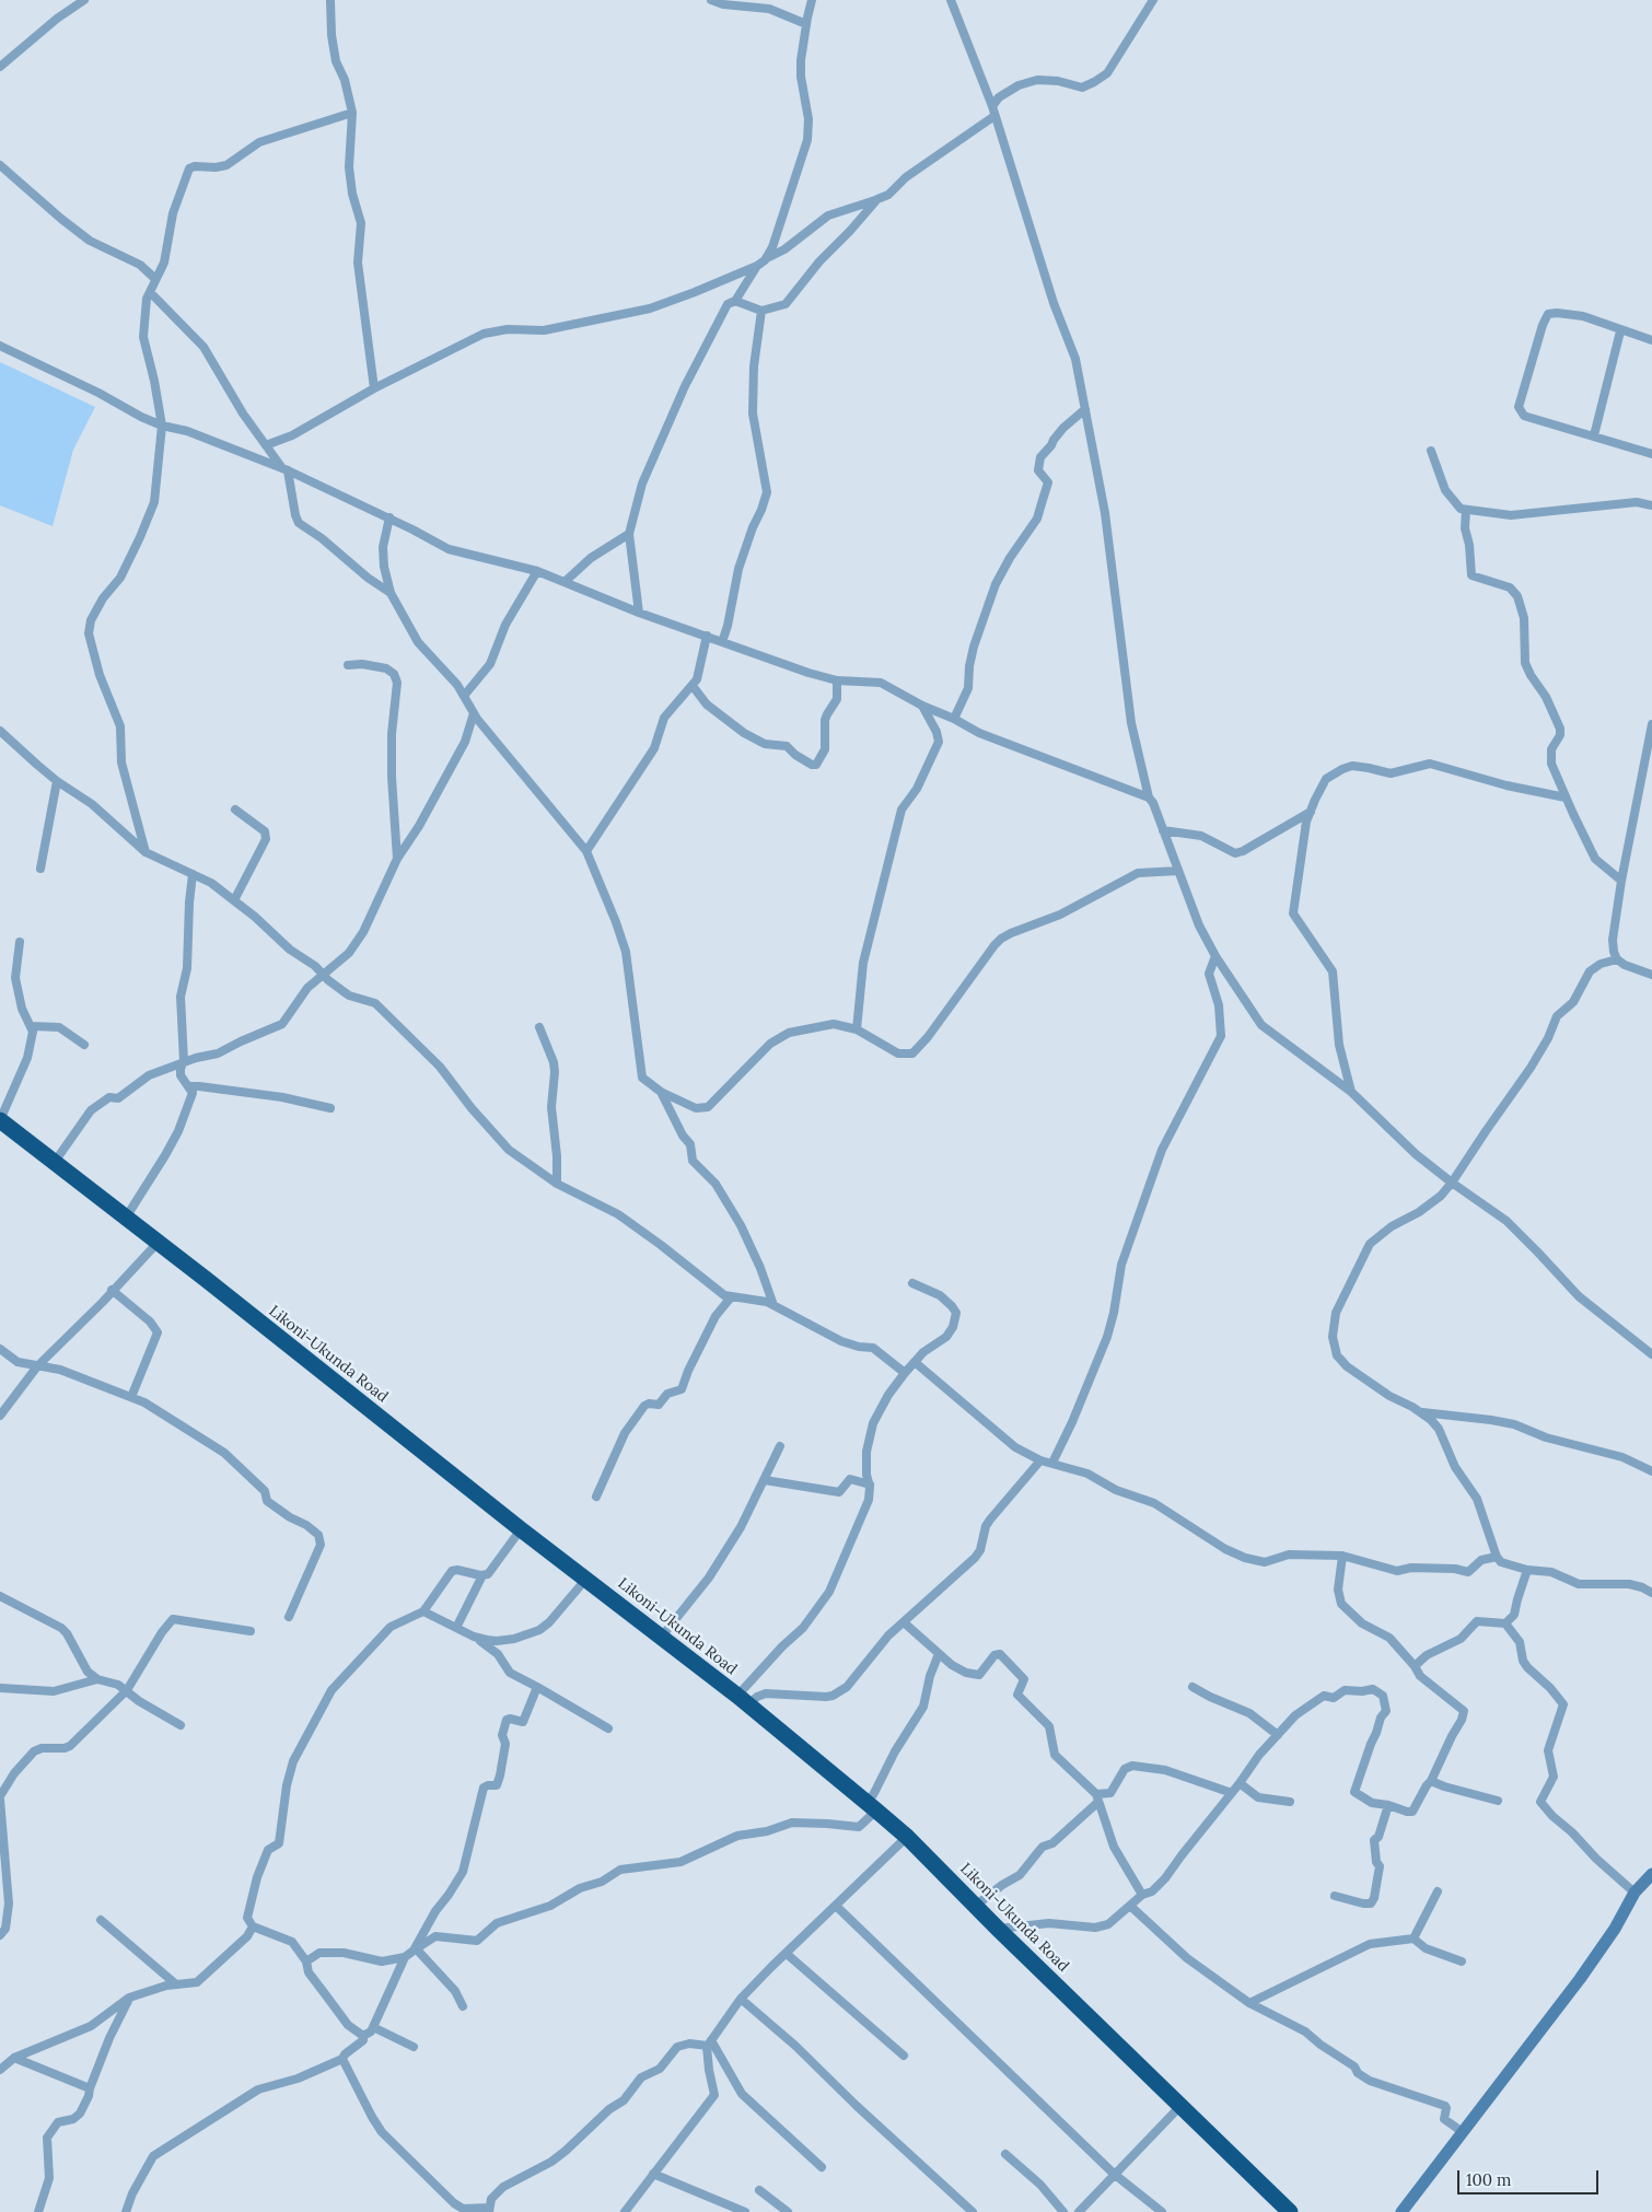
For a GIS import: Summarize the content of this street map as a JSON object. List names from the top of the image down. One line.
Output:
{"streets":{"highway":["Likoni-Ukunda Road"]},"scale_bar":"100 m"}
